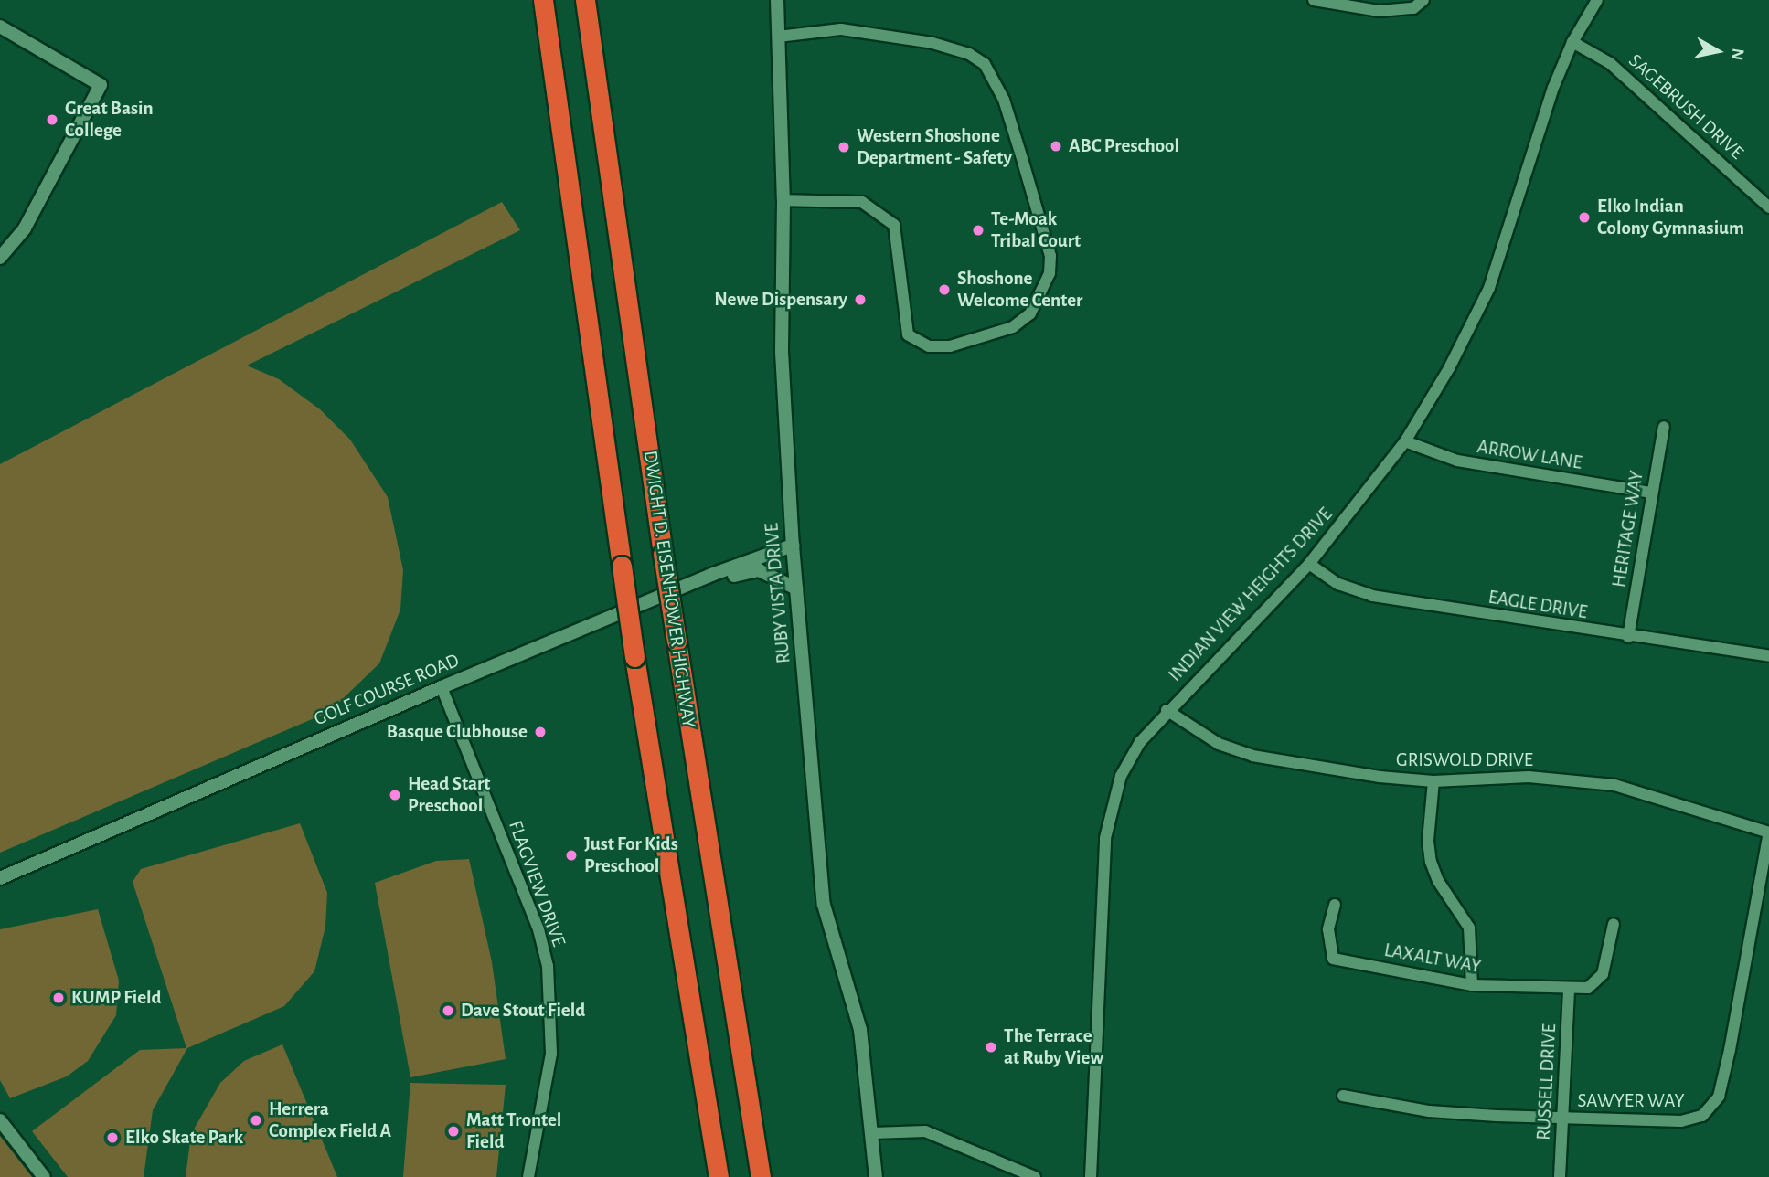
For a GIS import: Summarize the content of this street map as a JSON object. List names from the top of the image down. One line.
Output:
{"streets":{"highway":["DWIGHT D. EISENHOWER HIGHWAY"],"street":["SAGEBRUSH DRIVE","ARROW LANE","HERITAGE WAY","RUBY VISTA DRIVE","INDIAN VIEW HEIGHTS DRIVE","EAGLE DRIVE","GOLF COURSE ROAD","GRISWOLD DRIVE","FLAGVIEW DRIVE","LAXALT WAY","RUSSELL DRIVE","SAWYER WAY"]},"crossings":[["SAGEBRUSH DRIVE","INDIAN VIEW HEIGHTS DRIVE"],["ARROW LANE","HERITAGE WAY"],["ARROW LANE","INDIAN VIEW HEIGHTS DRIVE"],["HERITAGE WAY","EAGLE DRIVE"],["RUBY VISTA DRIVE","GOLF COURSE ROAD"],["INDIAN VIEW HEIGHTS DRIVE","EAGLE DRIVE"],["INDIAN VIEW HEIGHTS DRIVE","GRISWOLD DRIVE"],["GOLF COURSE ROAD","FLAGVIEW DRIVE"],["GRISWOLD DRIVE","SAWYER WAY"],["LAXALT WAY","RUSSELL DRIVE"],["RUSSELL DRIVE","SAWYER WAY"]],"places":["Great Basin College","ABC Preschool","Western Shoshone Department - Safety","Elko Indian Colony Gymnasium","Te-Moak Tribal Court","Shoshone Welcome Center","Newe Dispensary","Basque Clubhouse","Head Start Preschool","Just For Kids Preschool","KUMP Field","Dave Stout Field","The Terrace at Ruby View","Herrera Complex Field A","Matt Trontel Field","Elko Skate Park"],"north":"right"}
